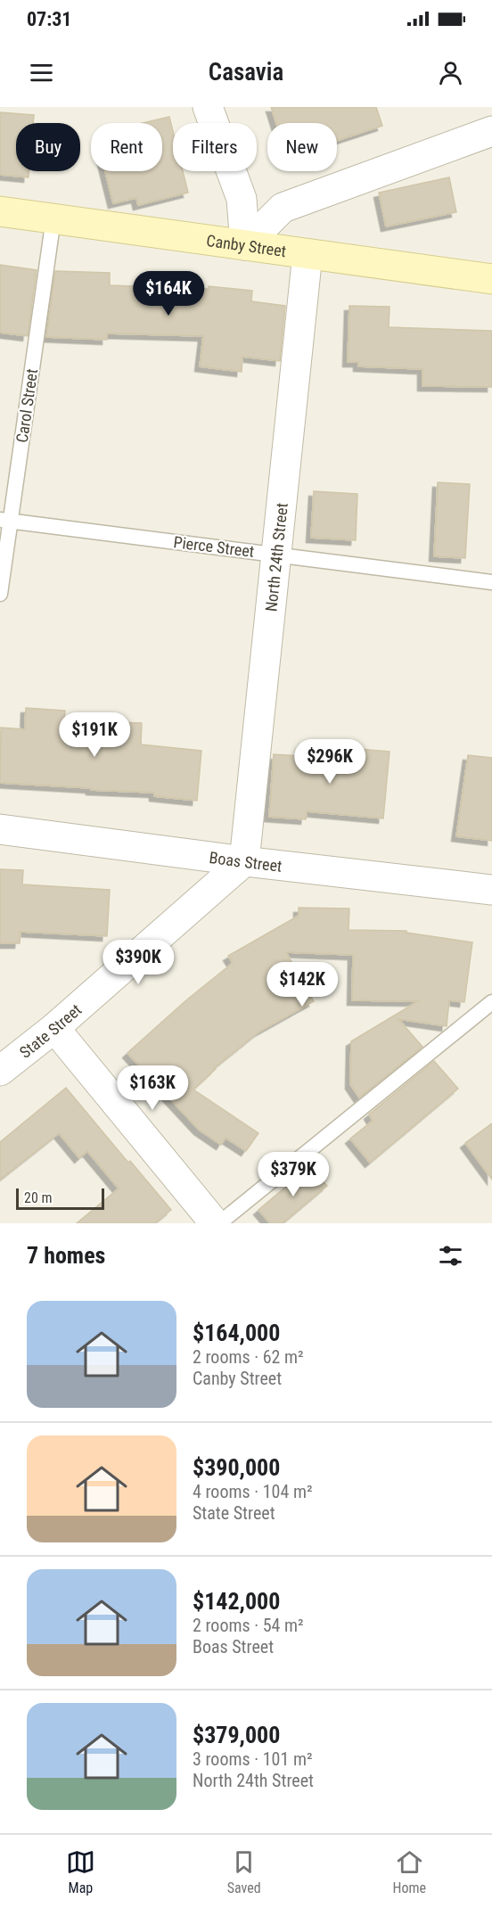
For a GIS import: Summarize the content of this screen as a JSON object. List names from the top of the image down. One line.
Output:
{"streets":{"main road":["Canby Street"],"street":["North 24th Street","Boas Street","State Street"],"lane":["Carol Street","Pierce Street"]},"crossings":[["Canby Street","Carol Street"],["Canby Street","North 24th Street"],["Carol Street","Pierce Street"],["Pierce Street","North 24th Street"],["North 24th Street","Boas Street"],["North 24th Street","State Street"],["Boas Street","State Street"]],"scale_bar":"20 m","page":{"status":"07:31","header":"Casavia","chip":["Buy","Rent","Filters","New"],"price":["$164K","$191K","$296K","$390K","$142K","$163K","$379K"],"scale":"20 m","heading":"7 homes","list":[{"name":"$164,000","note":"2 rooms · 62 m² · Canby Street"},{"name":"$390,000","note":"4 rooms · 104 m² · State Street"},{"name":"$142,000","note":"2 rooms · 54 m² · Boas Street"},{"name":"$379,000","note":"3 rooms · 101 m² · North 24th Street"}],"tabs":["Map","Saved","Home"]}}
